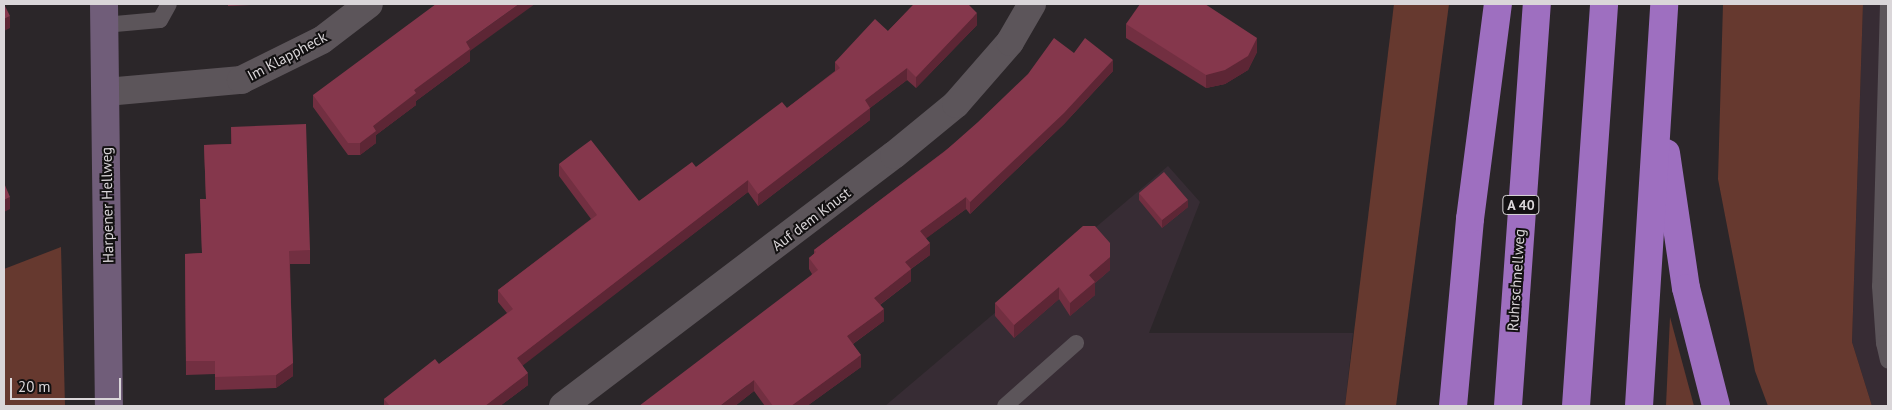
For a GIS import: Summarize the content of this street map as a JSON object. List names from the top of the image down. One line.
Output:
{"streets":{"highway":["A 40","Ruhrschnellweg"],"main road":["Harpener Hellweg"],"street":["Im Klappheck","Auf dem Knust"]},"crossings":[["Im Klappheck","Harpener Hellweg"]],"scale_bar":"20 m"}
